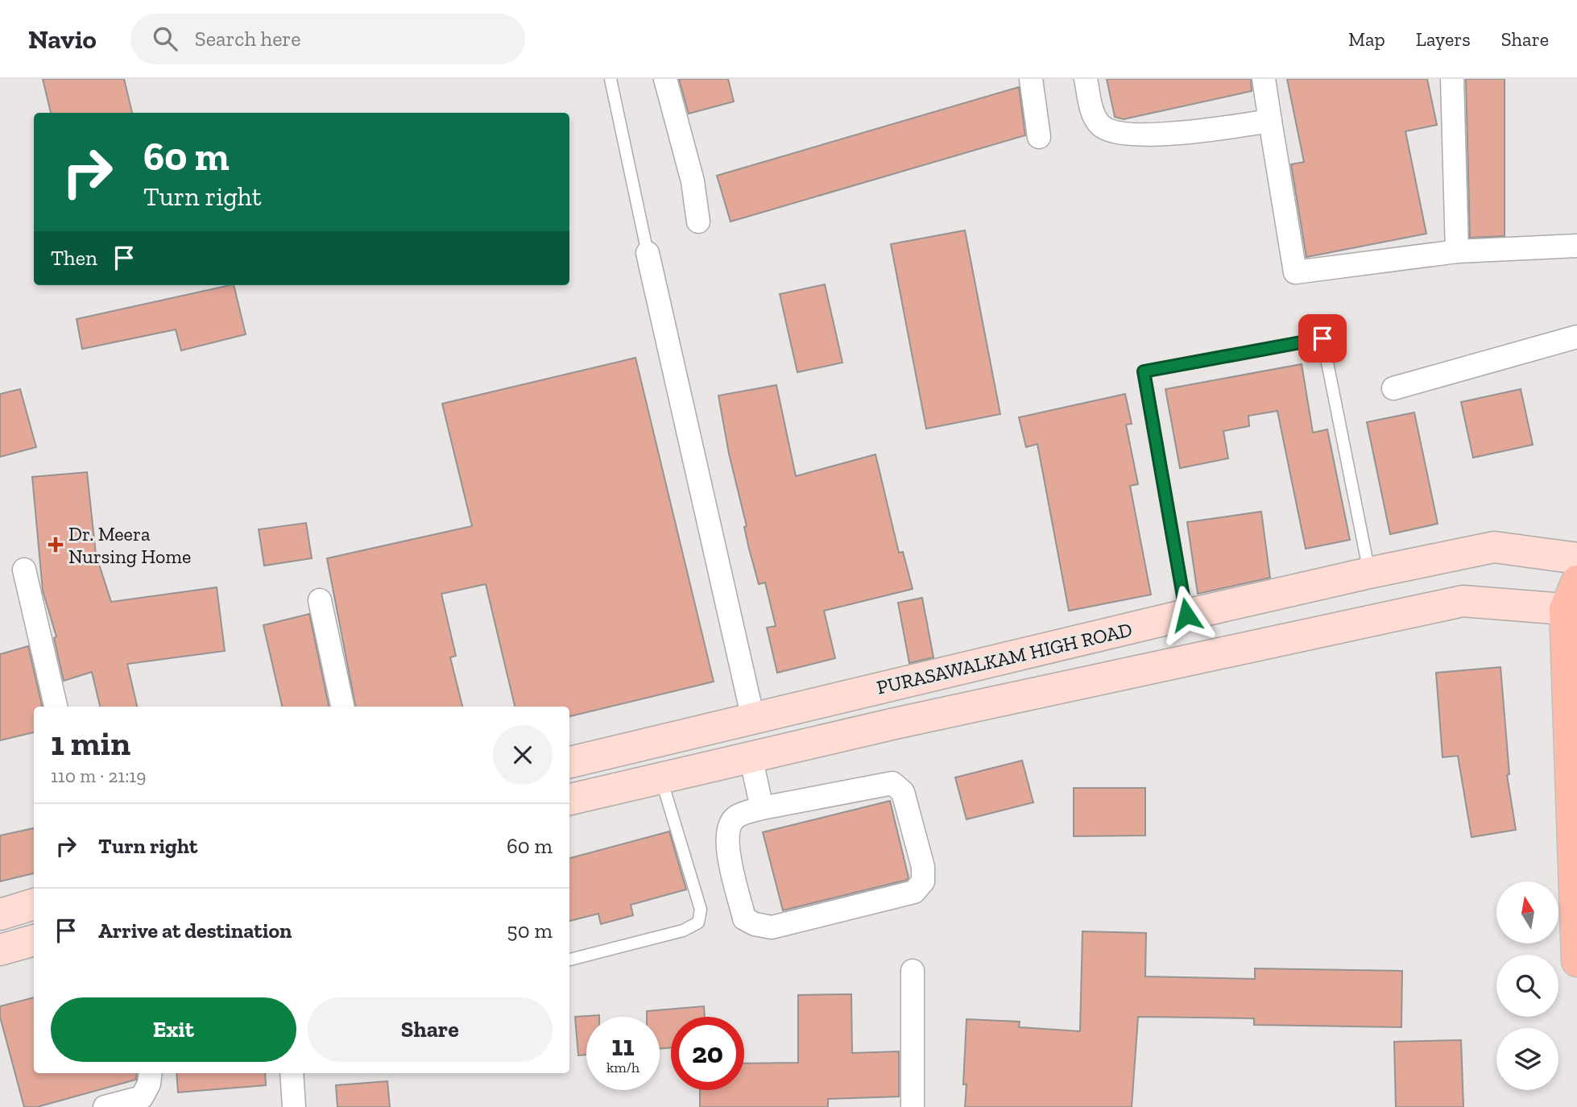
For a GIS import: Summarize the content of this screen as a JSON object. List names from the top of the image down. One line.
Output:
{"streets":{"main road":["PURASAWALKAM HIGH ROAD"]},"places":{"health":["Dr. Meera Nursing Home"]},"north":"top","page":{"header":"Navio","search":"Search here","nav":["Map","Layers","Share"],"turn":["60 m","Turn right"],"then":"Then","heading":["1 min","110 m · 21:19"],"list":[{"name":"Turn right","value":"60 m"},{"name":"Arrive at destination","value":"50 m"}],"buttons":["Exit","Share"],"speed":"11 km/h","limit":"20"}}
